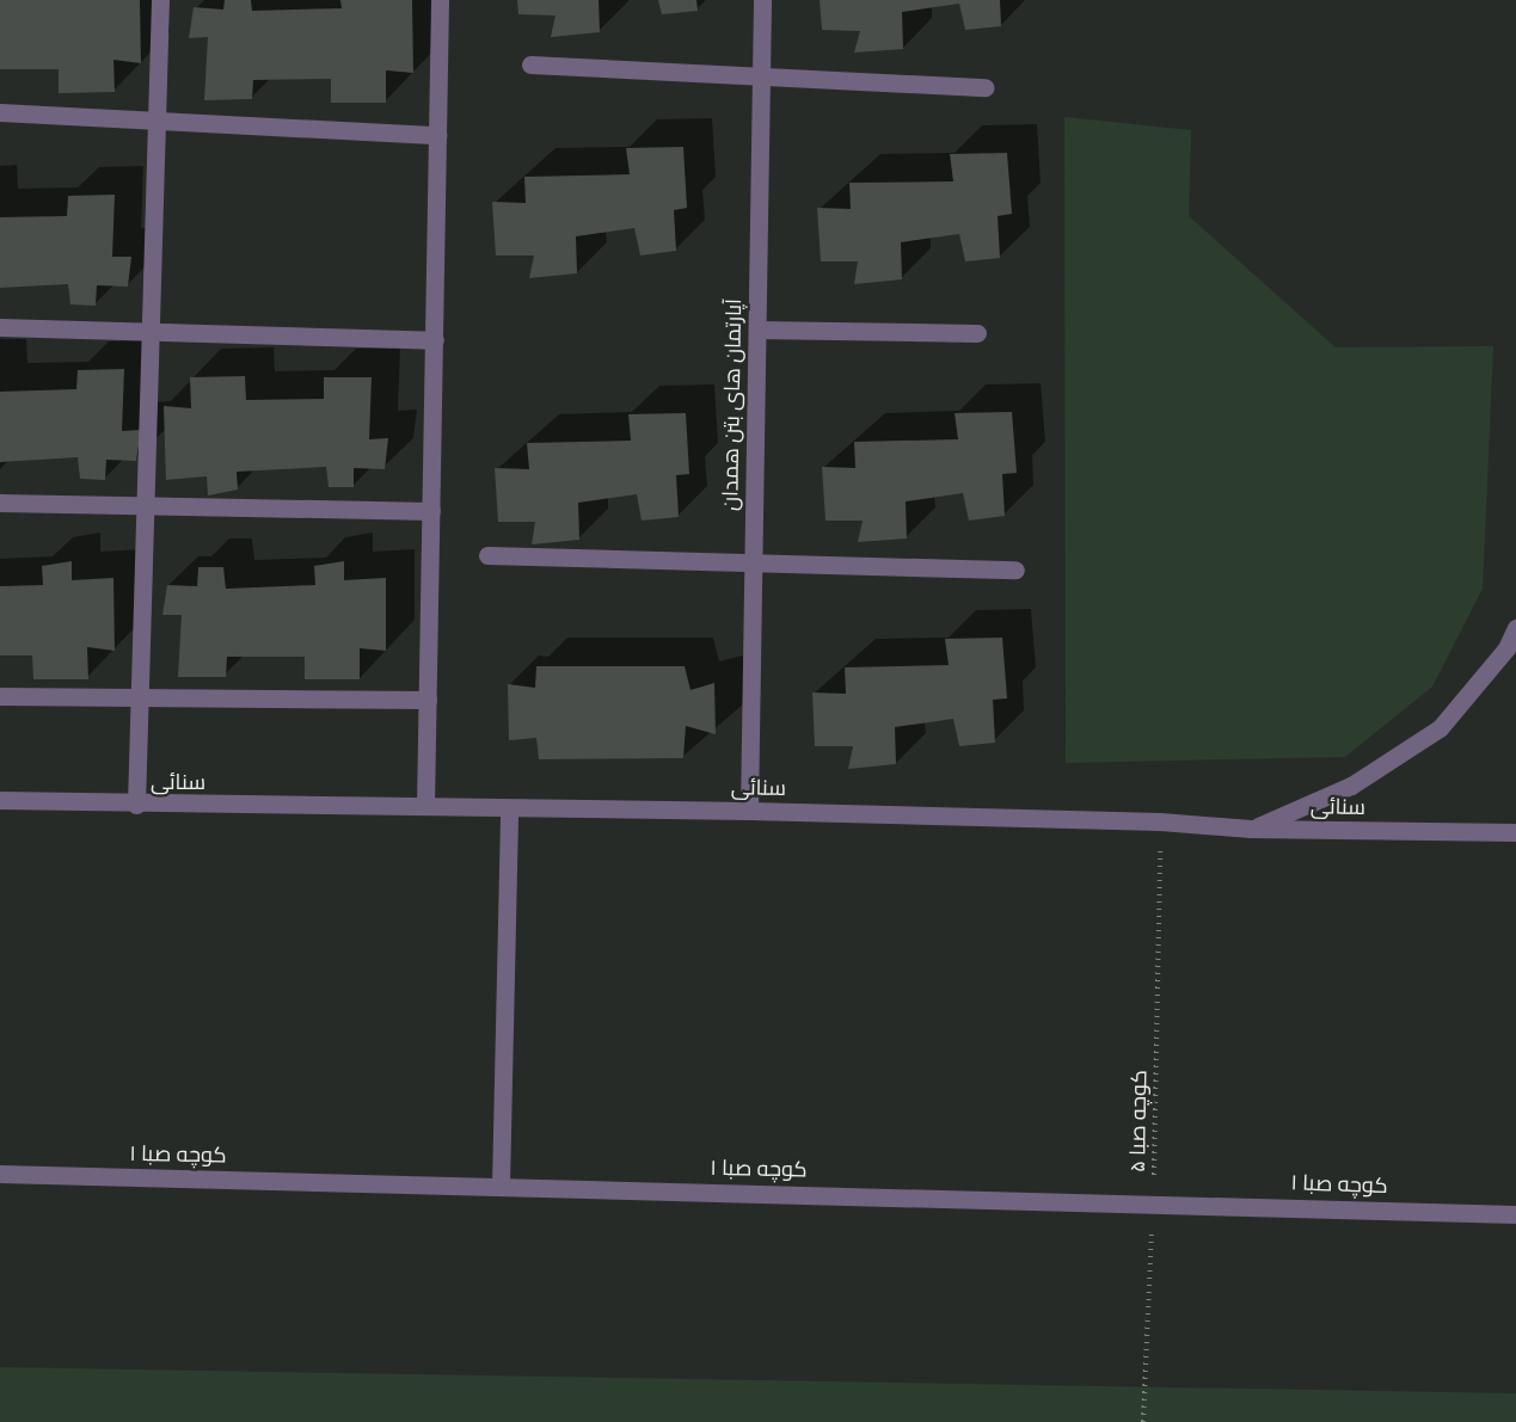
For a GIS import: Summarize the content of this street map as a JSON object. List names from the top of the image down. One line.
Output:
{"streets":{"street":["آپارتمان های بتن همدان","سنائی","کوچه صبا ۱"],"path":["کوچه صبا ۵"]},"crossings":[["آپارتمان های بتن همدان","سنائی"],["سنائی","کوچه صبا ۵"],["کوچه صبا ۵","کوچه صبا ۱"]]}
